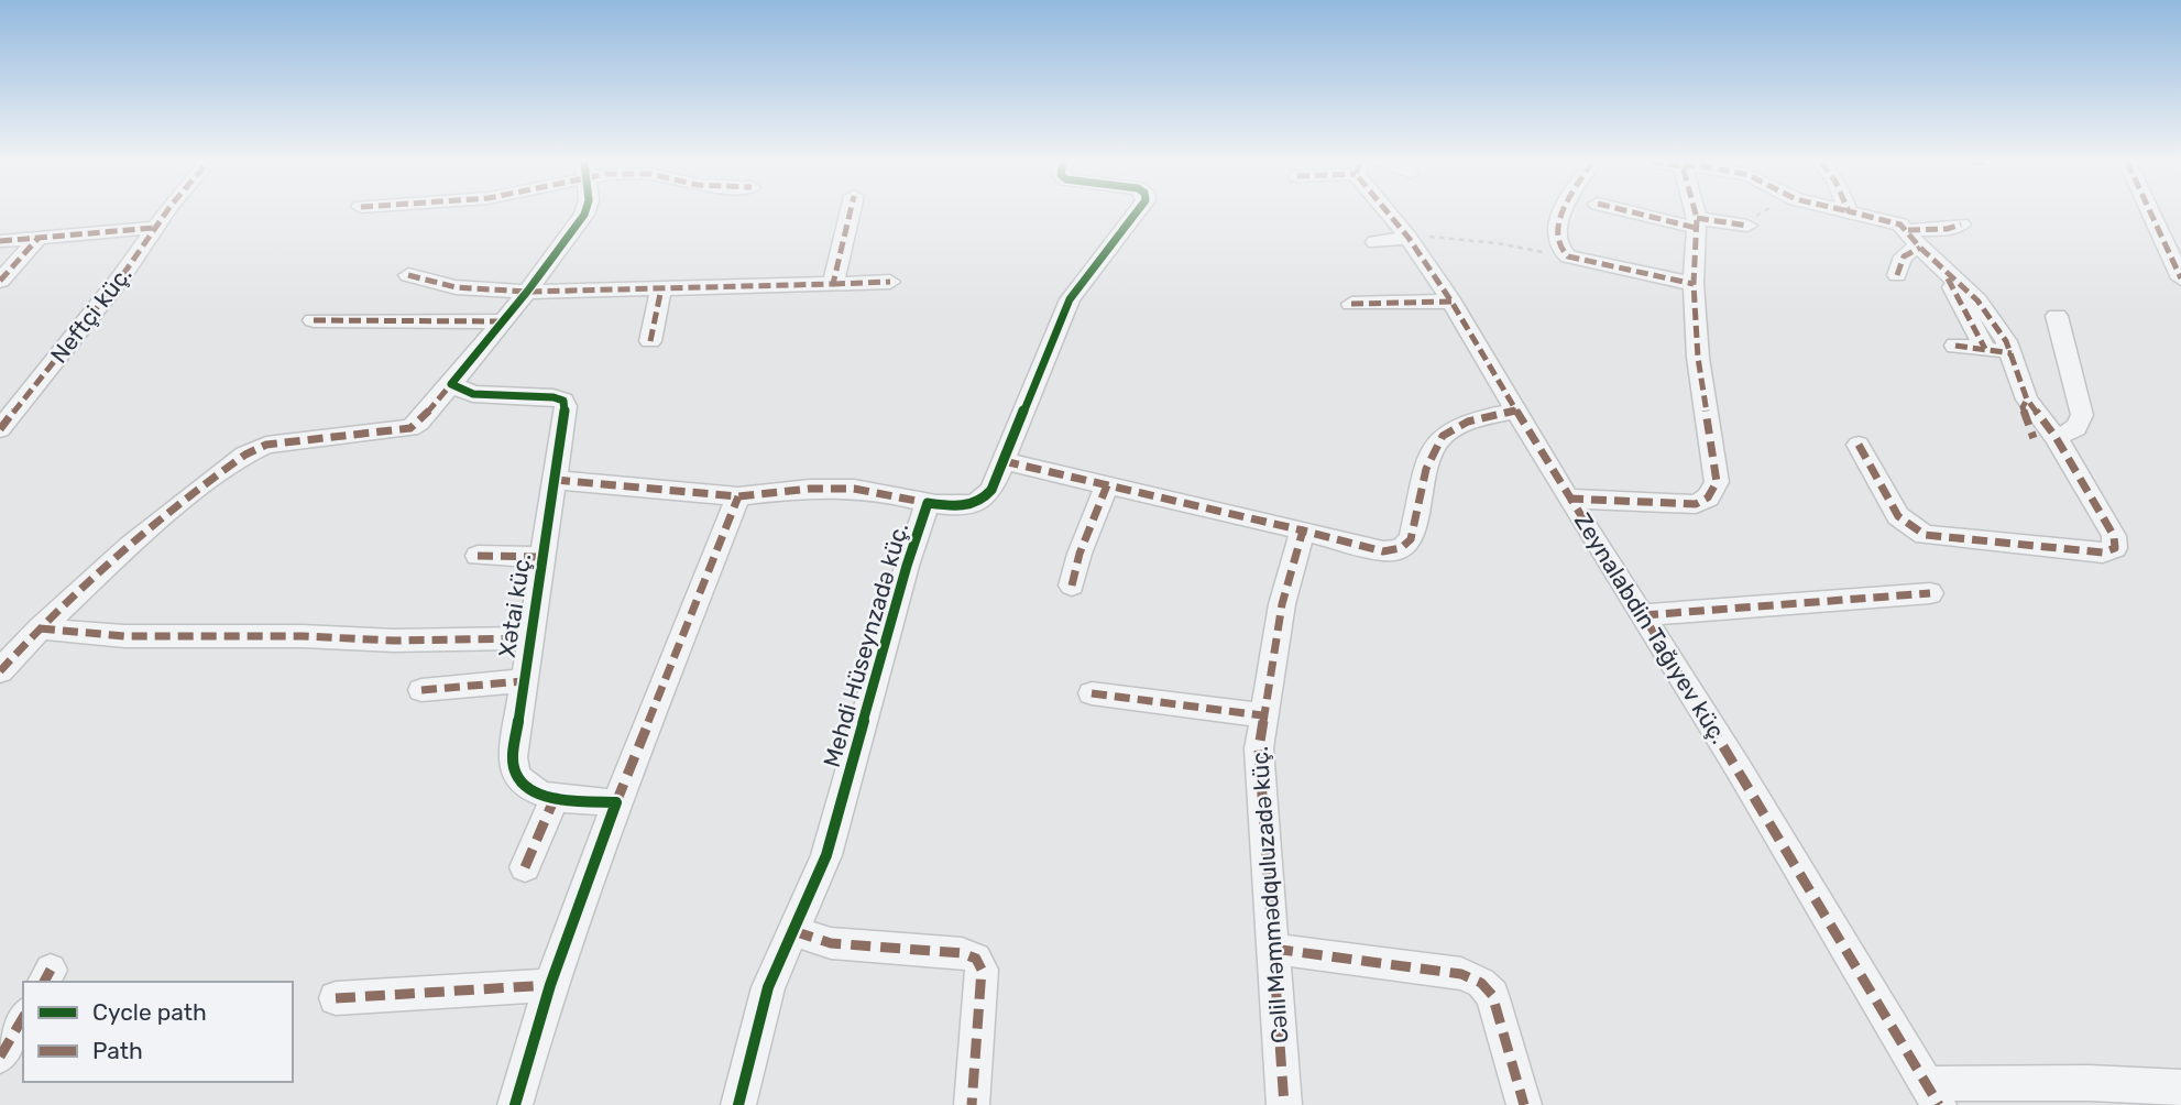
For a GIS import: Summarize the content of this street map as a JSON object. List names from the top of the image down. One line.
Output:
{"streets":{"street":["Neftçi küç.","Xətai küç.","Zeynalabdin Tağıyev küç.","Mehdi Hüseynzadə küç.","Cəlil Məmmədquluzadə küç."]},"legend":["Cycle path","Path"]}
